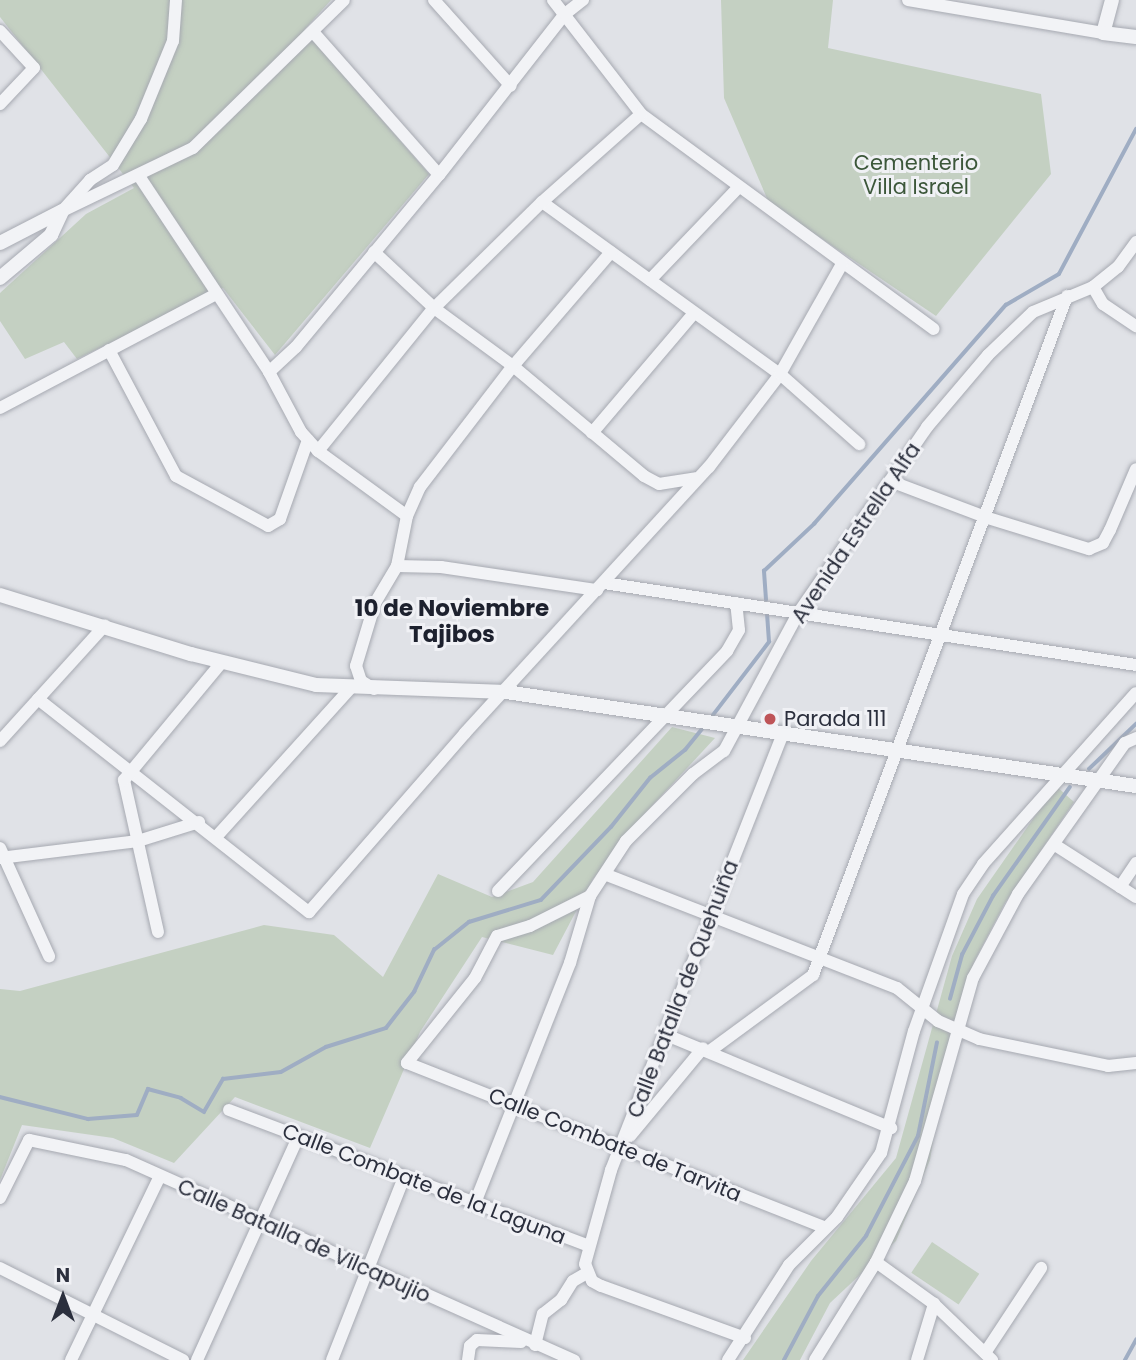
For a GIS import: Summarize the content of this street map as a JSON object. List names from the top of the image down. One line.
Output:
{"streets":{"street":["Avenida Estrella Alfa","Calle Batalla de Quehuiña","Calle Combate de Tarvita","Calle Combate de la Laguna","Calle Batalla de Vilcapujio"]},"crossings":[["Avenida Estrella Alfa","Calle Combate de Tarvita"],["Calle Batalla de Quehuiña","Calle Combate de Tarvita"],["Calle Batalla de Quehuiña","Calle Combate de la Laguna"]],"districts":["10 de Noviembre Tajibos"],"parks":["Cementerio Villa Israel"],"places":["Parada 111"],"north":"top"}
